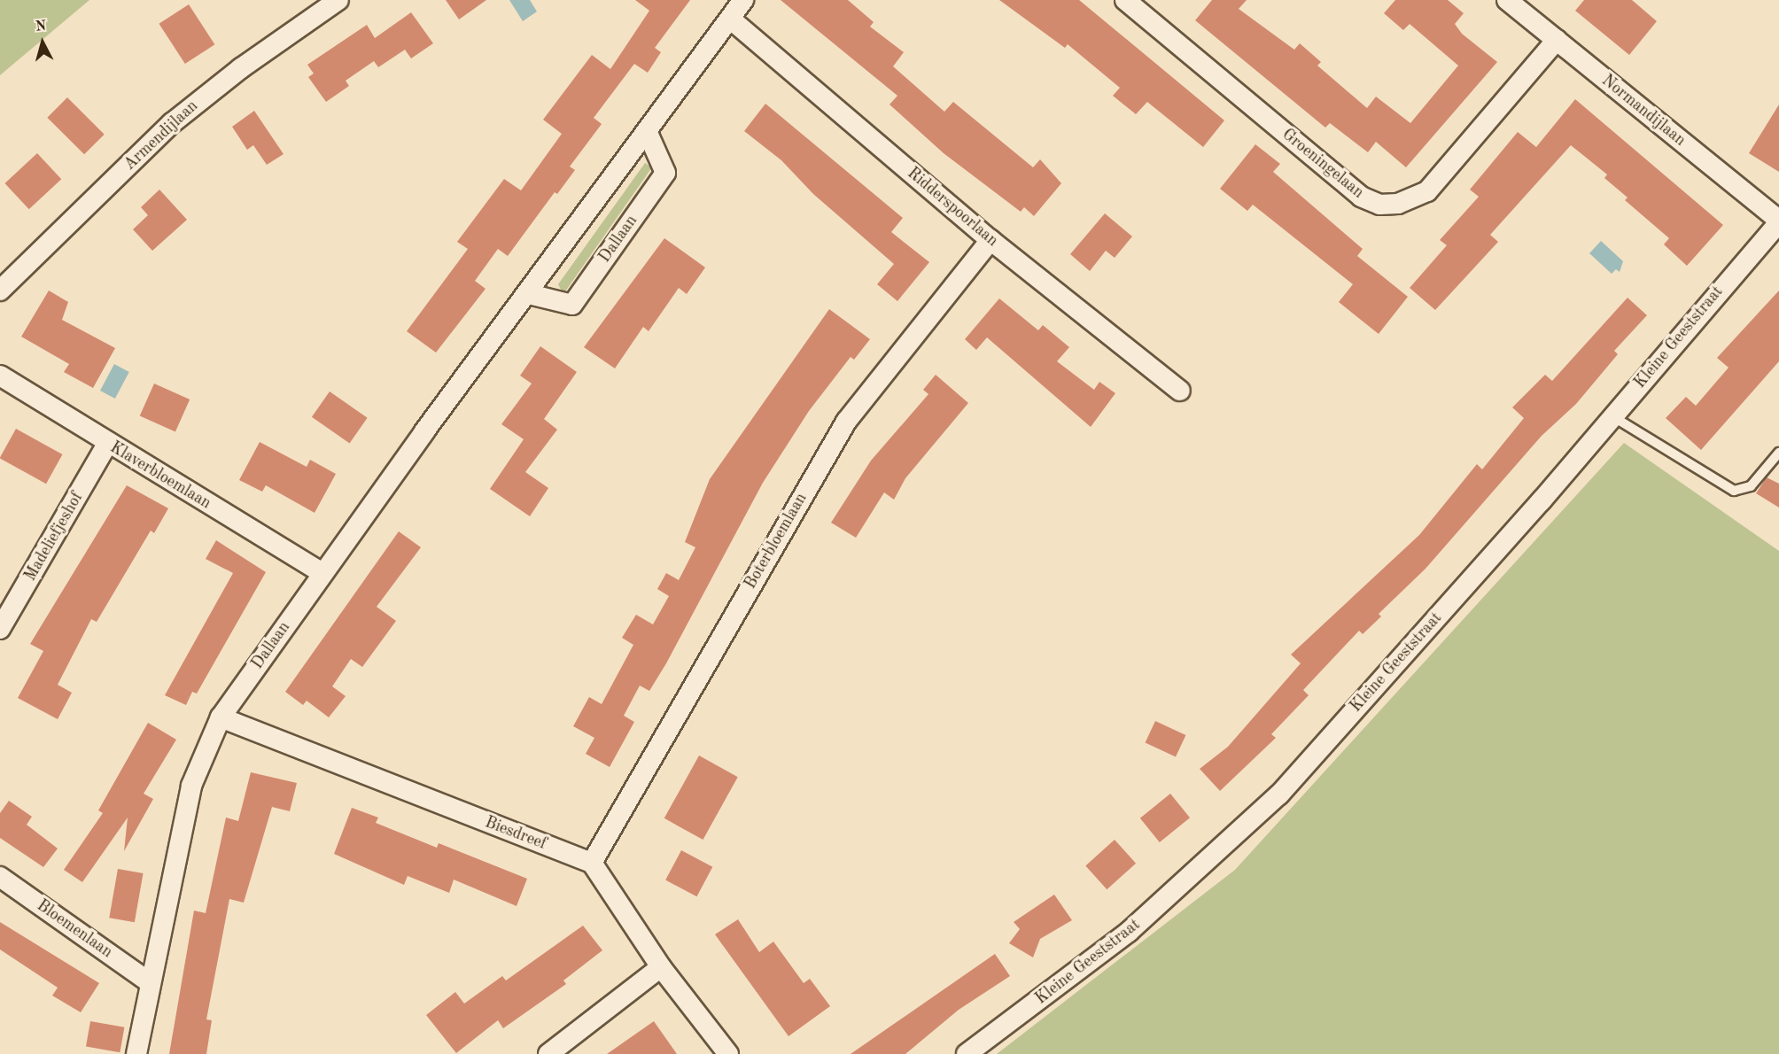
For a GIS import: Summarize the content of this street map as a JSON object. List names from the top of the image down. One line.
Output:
{"streets":{"street":["Normandijlaan","Armendijlaan","Groeningelaan","Ridderspoorlaan","Dallaan","Kleine Geeststraat","Klaverbloemlaan","Madeliefjeshof","Boterbloemlaan","Biesdreef","Bloemenlaan"]},"crossings":[["Normandijlaan","Groeningelaan"],["Normandijlaan","Kleine Geeststraat"],["Ridderspoorlaan","Dallaan"],["Ridderspoorlaan","Boterbloemlaan"],["Dallaan","Klaverbloemlaan"],["Dallaan","Biesdreef"],["Dallaan","Bloemenlaan"],["Klaverbloemlaan","Madeliefjeshof"],["Boterbloemlaan","Biesdreef"]],"north":"top"}
